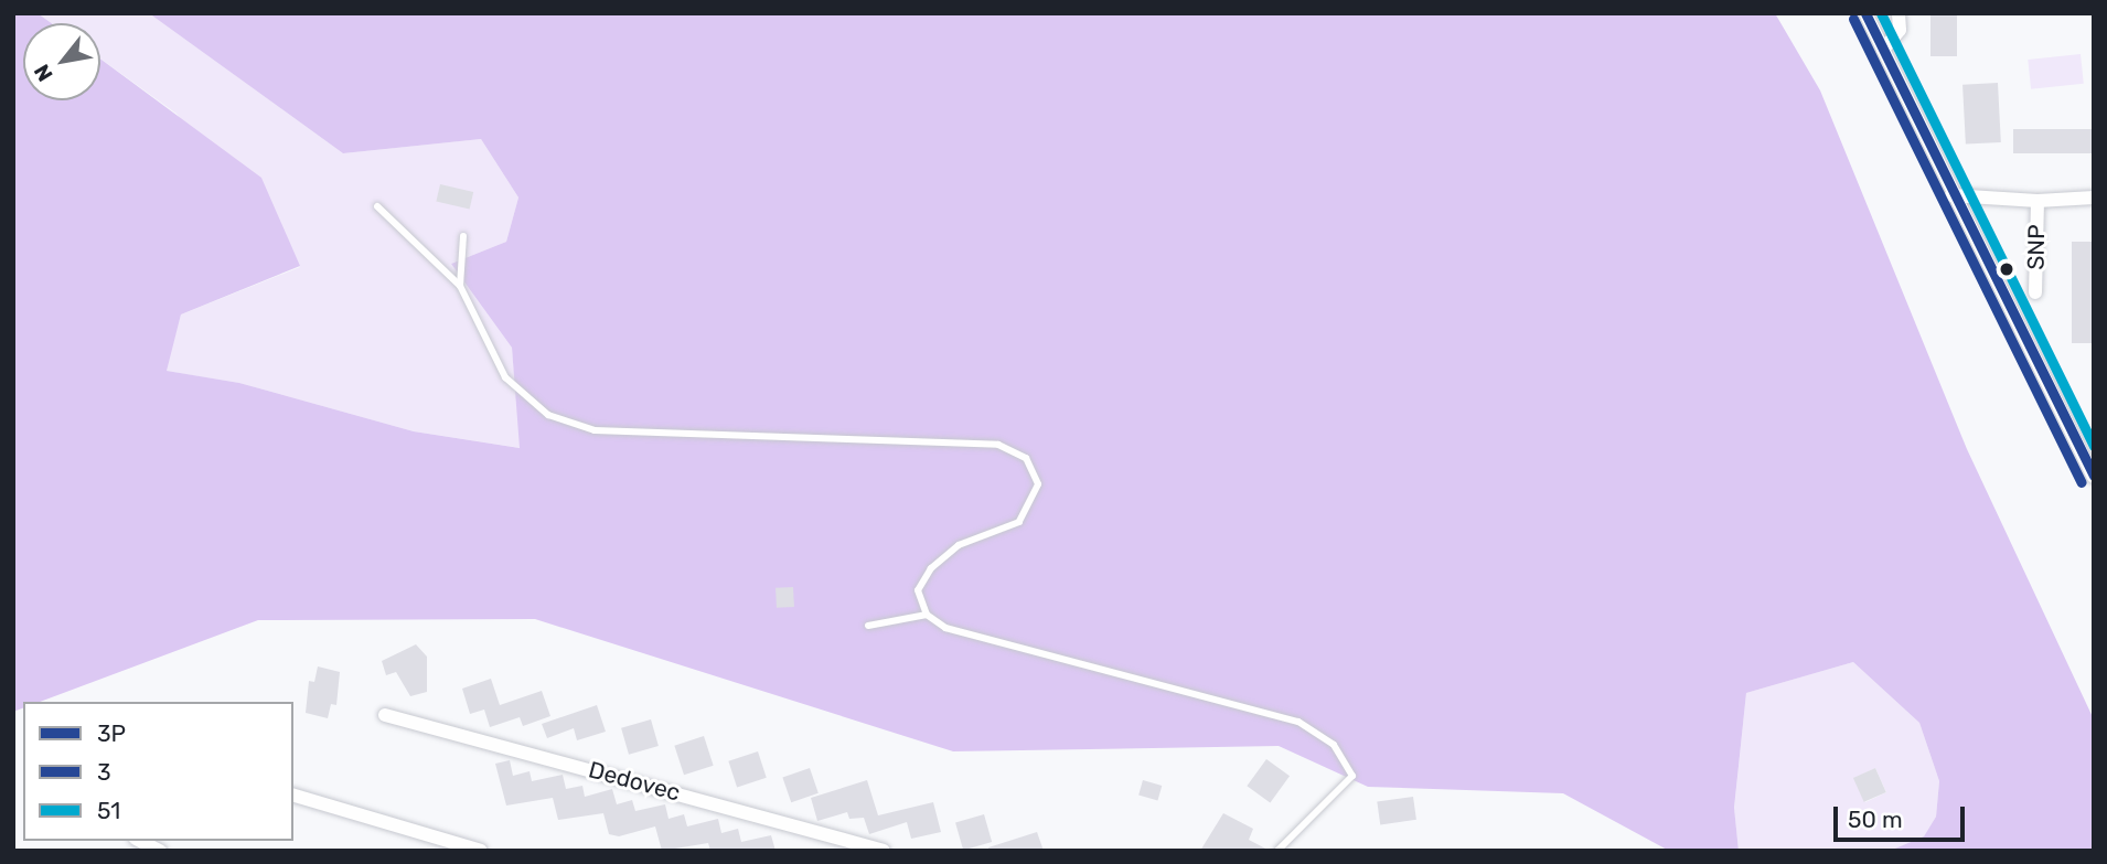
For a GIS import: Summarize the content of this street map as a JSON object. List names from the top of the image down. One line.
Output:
{"streets":{"street":["SNP","Dedovec"]},"lines":["transit line 3P","transit line 51","transit line 3"],"legend":["3P","3","51"],"scale_bar":"50 m","north":"bottom left"}
